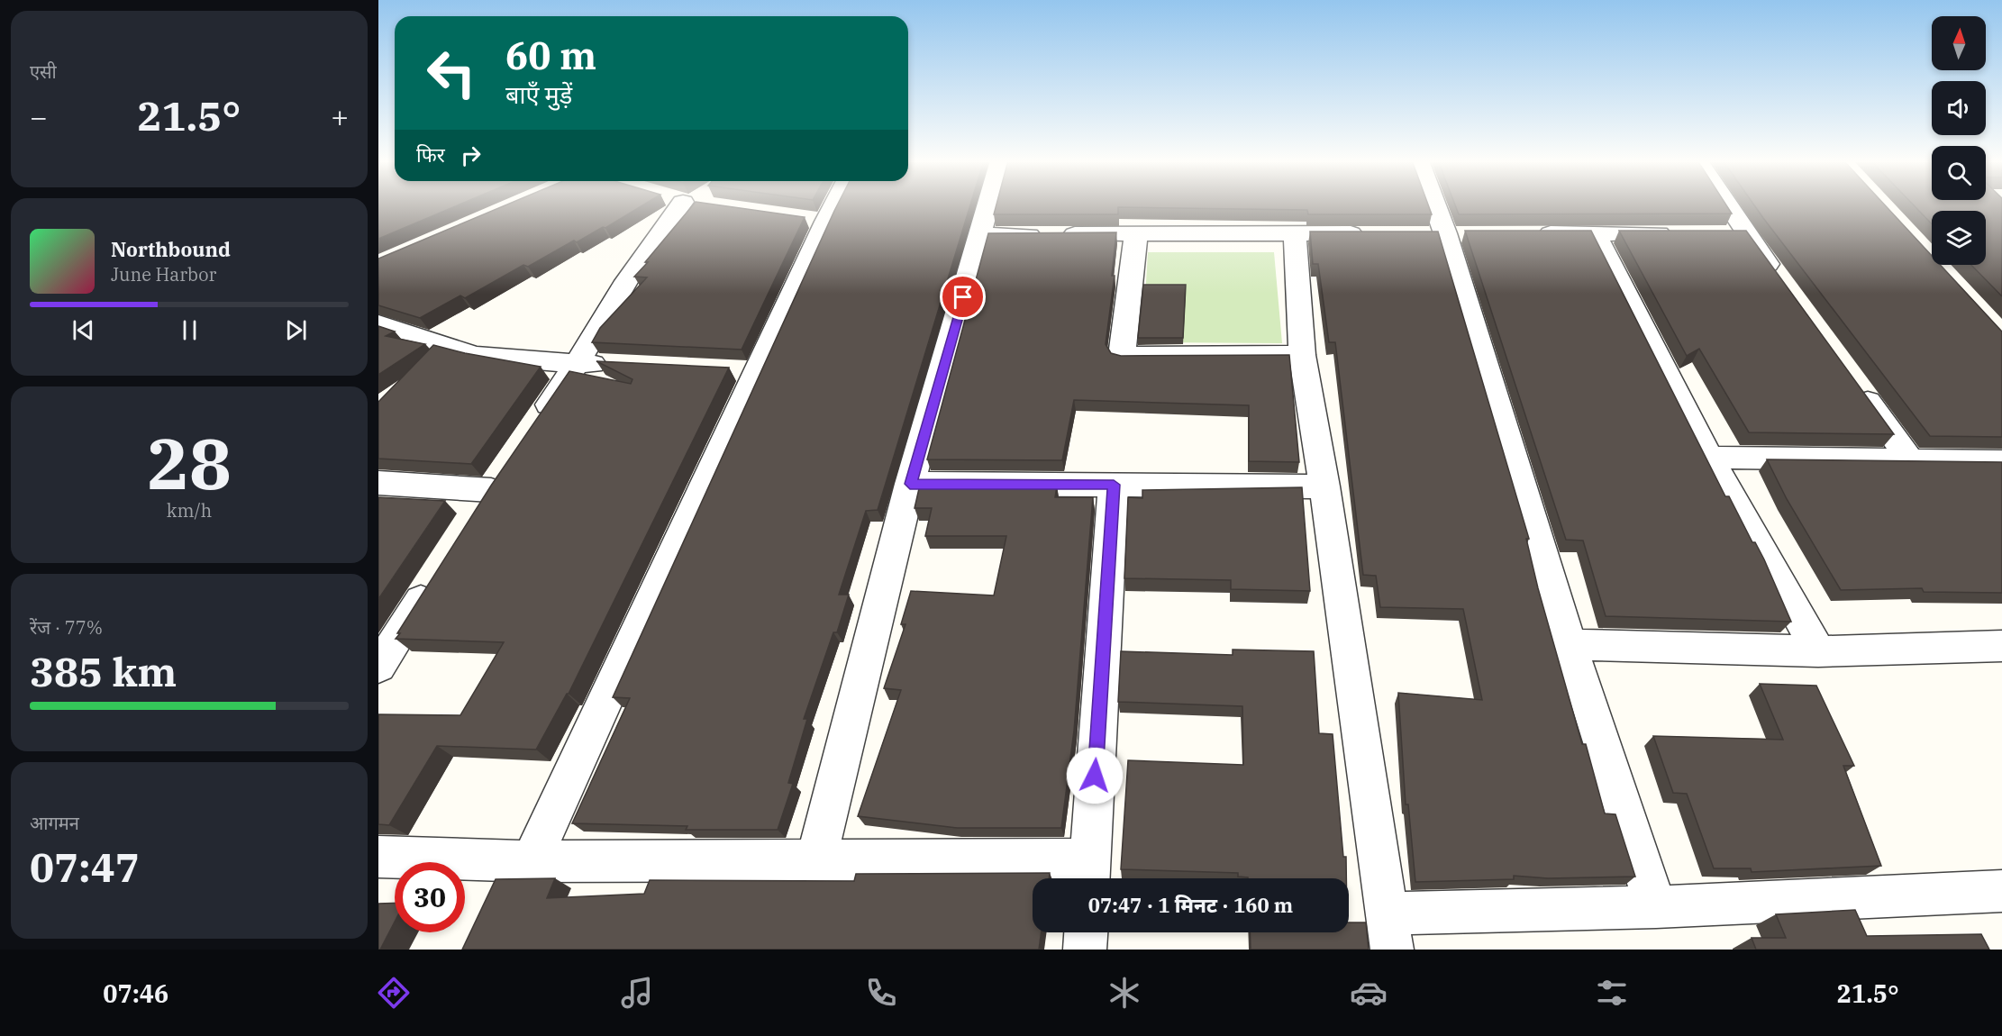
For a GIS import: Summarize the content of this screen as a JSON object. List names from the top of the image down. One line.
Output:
{"north":"top","page":{"tile":["एसी",["28","km/h"],["रेंज · 77%","385 km"],["आगमन","07:47"]],"turn":["60 m","बाएँ मुड़ें"],"heat":["−","21.5°","+"],"then":"फिर","song":["Northbound","June Harbor"],"limit":"30","trip":"07:47 · 1 मिनट · 160 m","tabs":["07:46","21.5°"]}}
